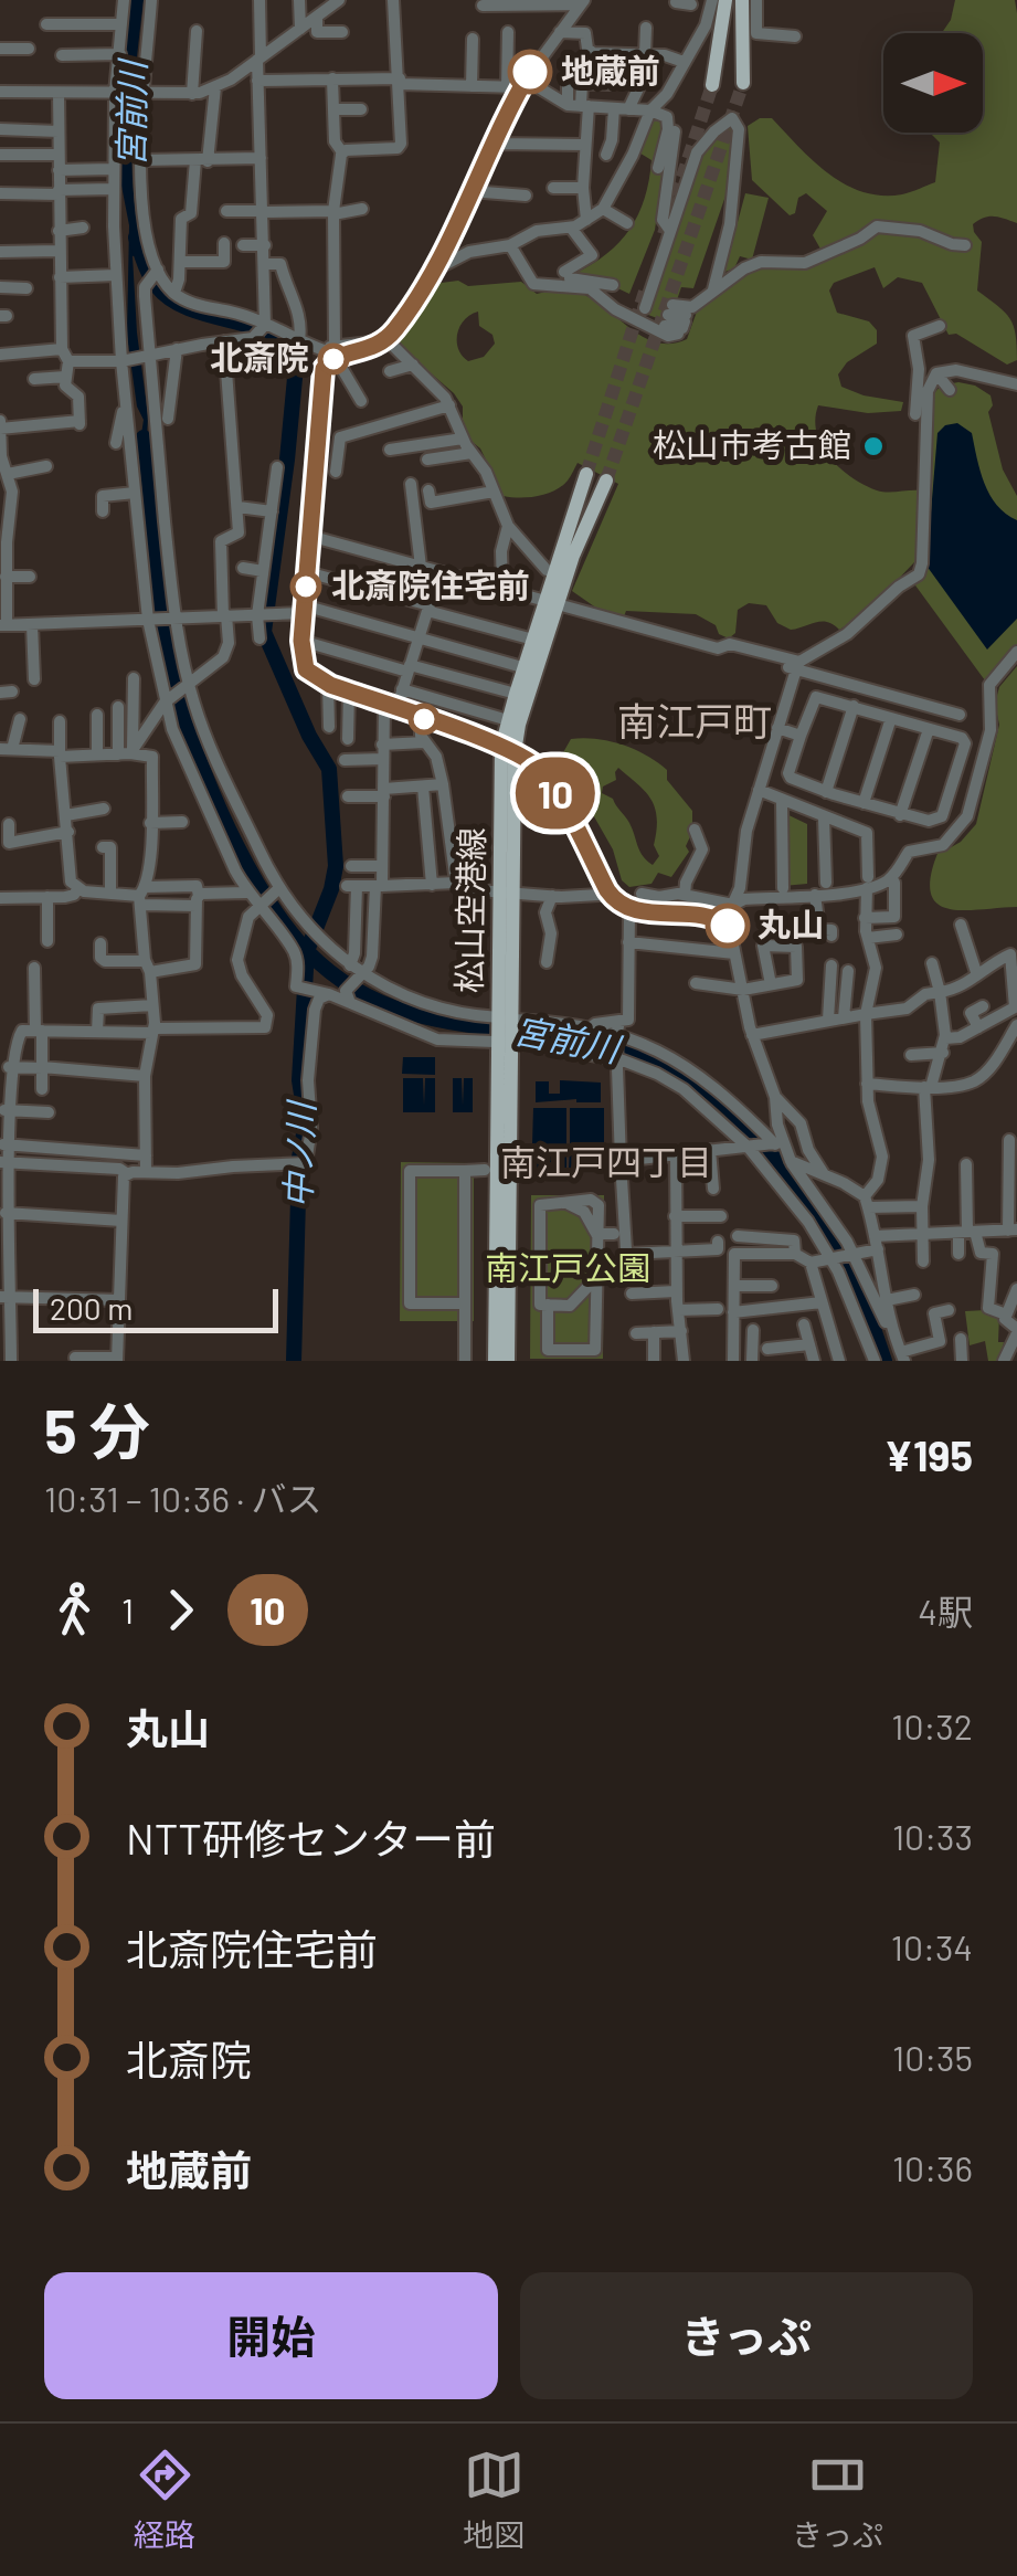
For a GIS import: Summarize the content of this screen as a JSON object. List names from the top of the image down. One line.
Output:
{"streets":{"main road":["松山空港線"]},"districts":["南江戸町","南江戸四丁目"],"water":["宮前川","中ノ川"],"parks":["南江戸公園"],"places":["地蔵前","北斎院","松山市考古館","北斎院住宅前","丸山"],"lines":["bus line 10"],"scale_bar":"200 m","north":"right","page":{"on_map":"10","scale":"200 m","heading":["5 分","10:31 – 10:36 · バス","¥195"],"legs":["1","10","4駅"],"list":[{"name":"丸山","value":"10:32"},{"name":"NTT研修センター前","value":"10:33"},{"name":"北斎院住宅前","value":"10:34"},{"name":"北斎院","value":"10:35"},{"name":"地蔵前","value":"10:36"}],"buttons":["開始","きっぷ"],"tabs":["経路","地図","きっぷ"]}}
